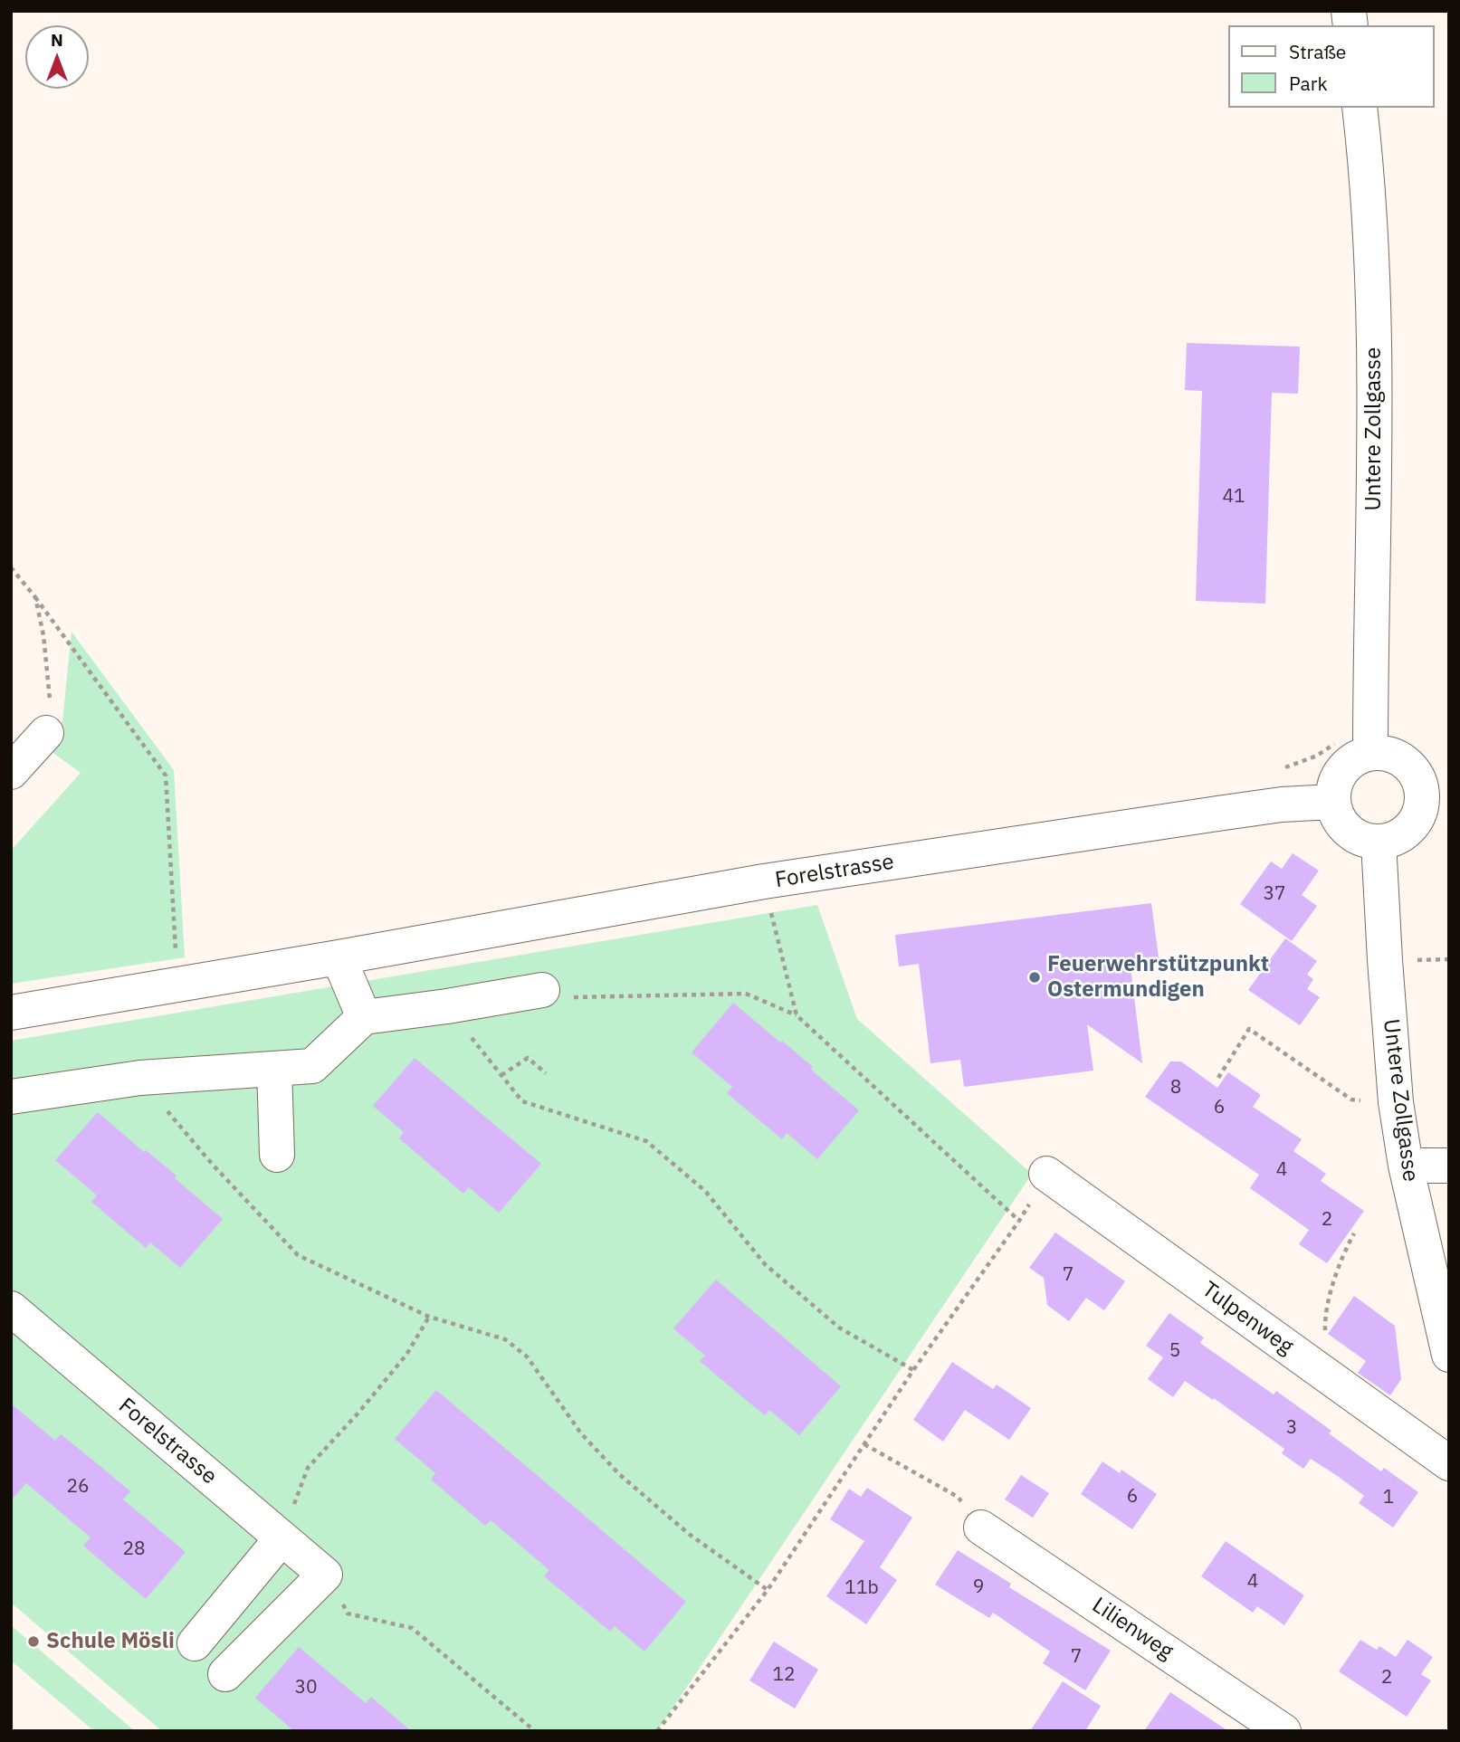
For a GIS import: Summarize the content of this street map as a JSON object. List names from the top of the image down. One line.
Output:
{"streets":{"street":["Untere Zollgasse","Forelstrasse","Tulpenweg","Lilienweg"]},"crossings":[["Untere Zollgasse","Forelstrasse"]],"places":["Feuerwehrstützpunkt Ostermundigen","Schule Mösli"],"house_numbers":["41","37","8","6","4","2","7","5","3","26","6","1","28","4","9","11b","7","12","2","30"],"legend":["Straße","Park"],"north":"top"}
